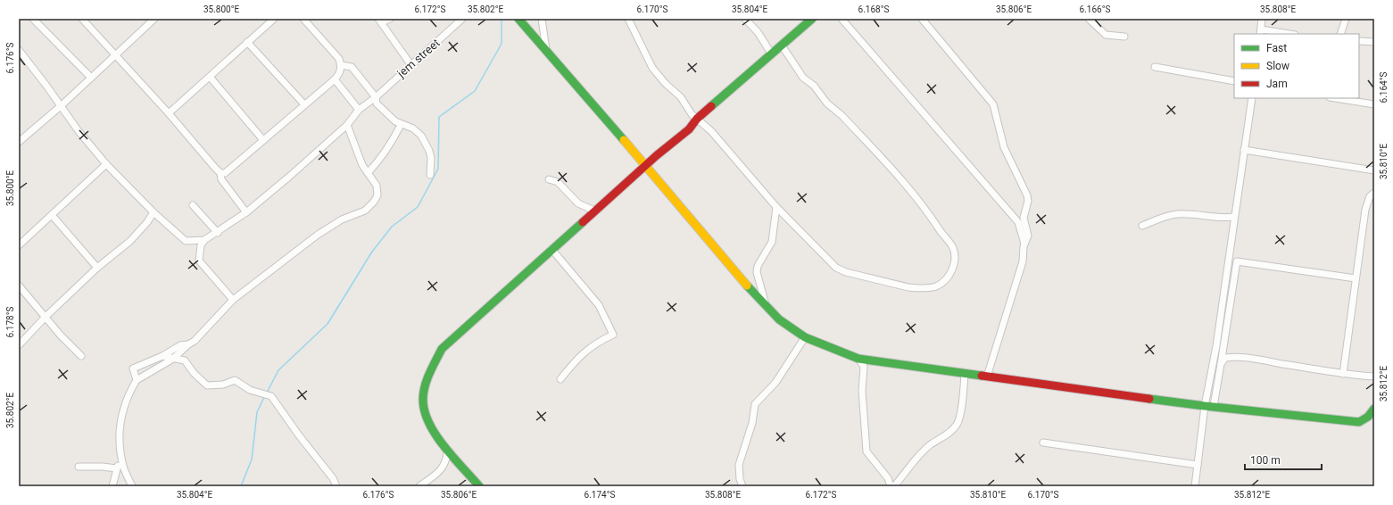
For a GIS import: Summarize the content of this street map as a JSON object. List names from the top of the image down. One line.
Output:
{"streets":{"street":["jem street"]},"legend":["Fast","Slow","Jam"],"scale_bar":"100 m","coordinates":["35.800°E","6.172°S","35.802°E","6.170°S","35.804°E","6.168°S","35.806°E","6.166°S","35.808°E","6.176°S","6.164°S","35.810°E","6.178°S","35.812°E","6.174°S"]}
